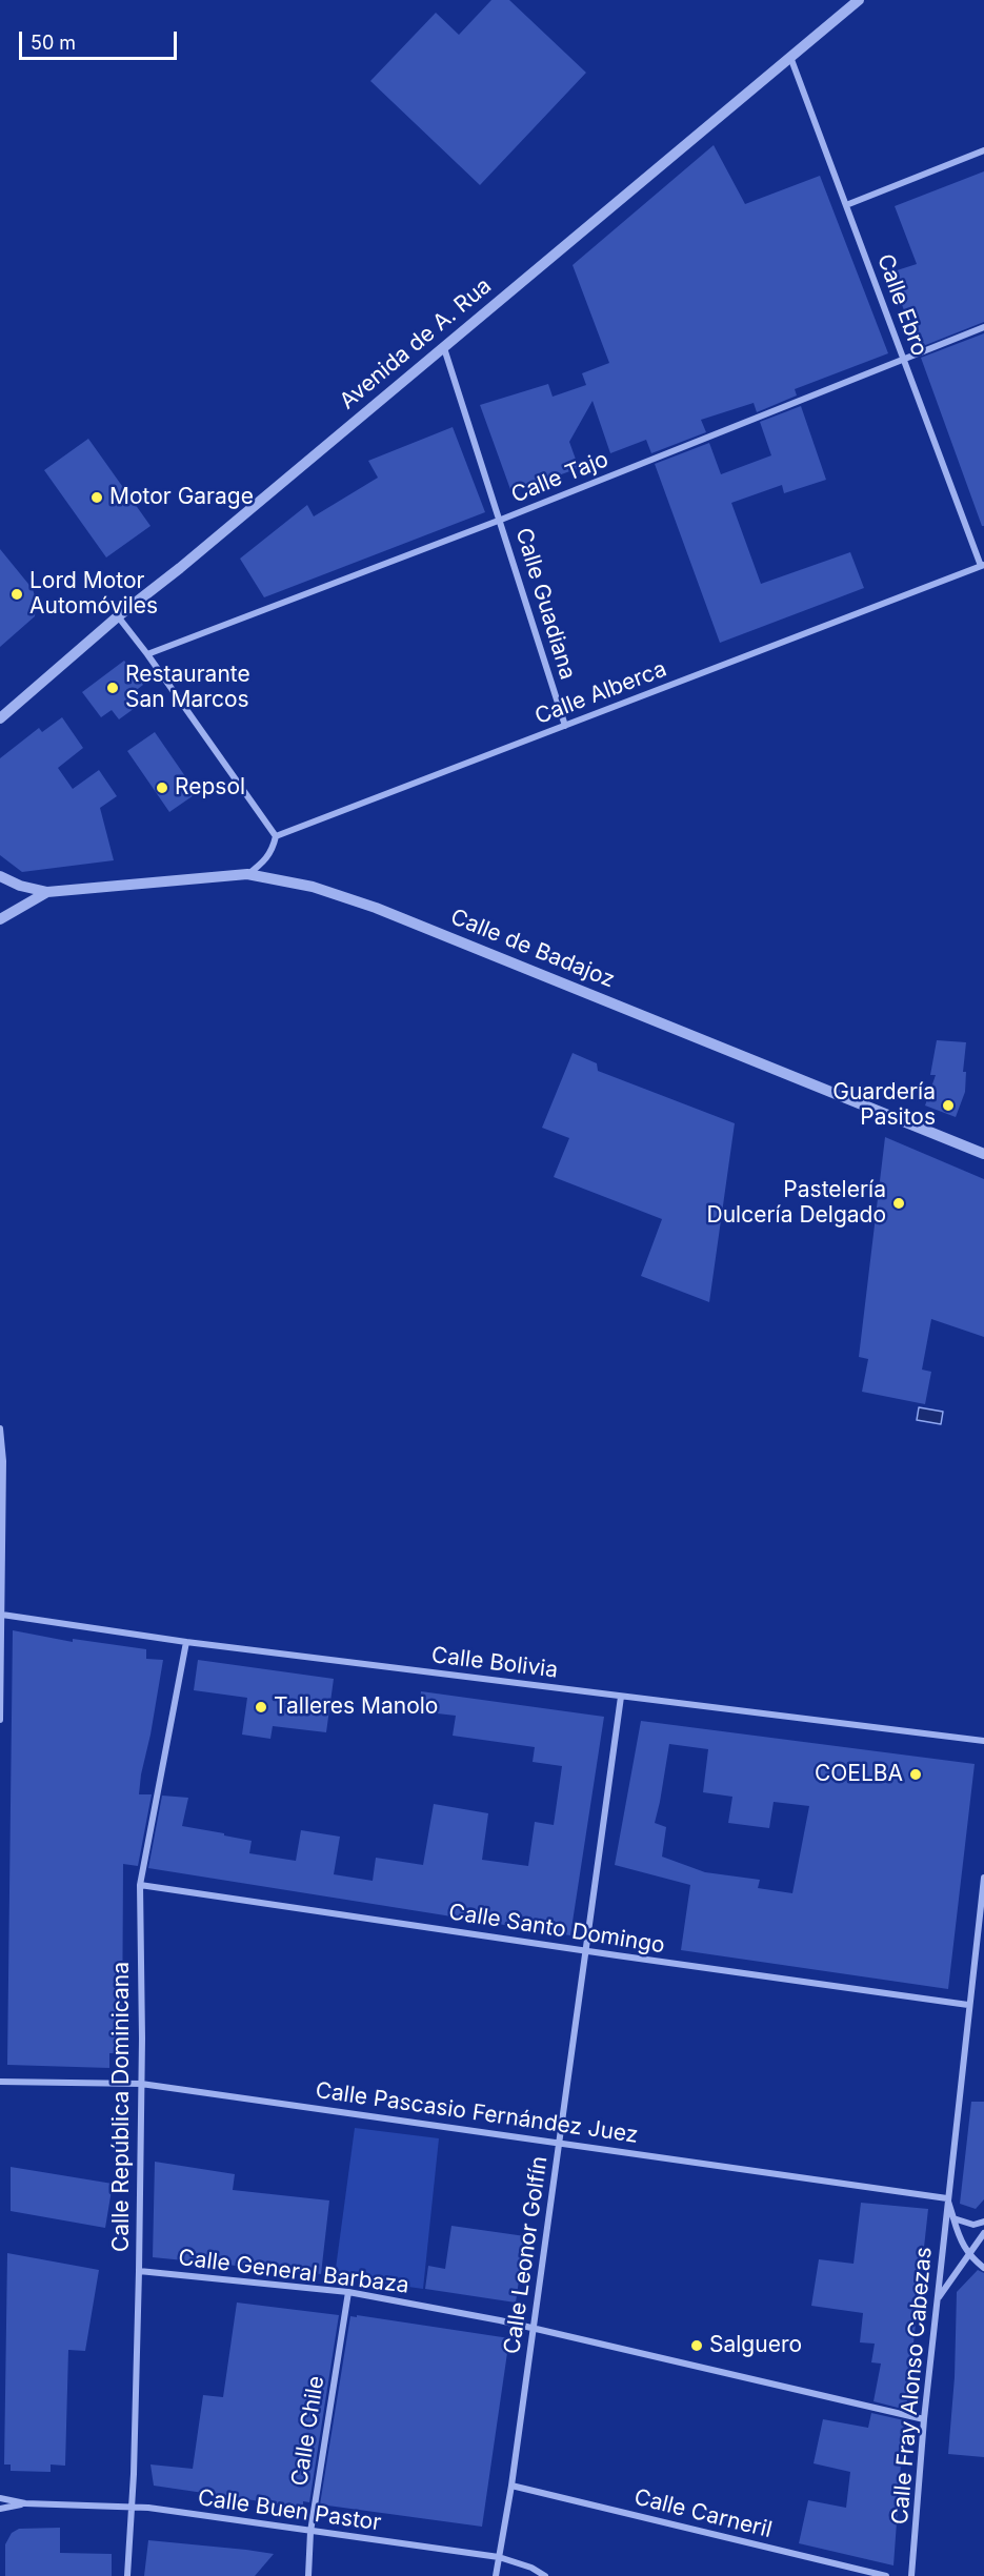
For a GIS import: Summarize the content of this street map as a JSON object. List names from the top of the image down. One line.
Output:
{"streets":{"street":["Calle Ebro","Avenida de A. Rua","Calle Tajo","Calle Guadiana","Calle Alberca","Calle de Badajoz","Calle Bolivia","Calle Santo Domingo","Calle República Dominicana","Calle Pascasio Fernández Juez","Calle Leonor Golfín","Calle General Barbaza","Calle Fray Alonso Cabezas","Calle Chile","Calle Buen Pastor","Calle Carneril"]},"crossings":[["Calle Ebro","Avenida de A. Rua"],["Calle Ebro","Calle Tajo"],["Calle Ebro","Calle Alberca"],["Avenida de A. Rua","Calle Guadiana"],["Calle Tajo","Calle Guadiana"],["Calle Guadiana","Calle Alberca"],["Calle Bolivia","Calle República Dominicana"],["Calle Bolivia","Calle Leonor Golfín"],["Calle Santo Domingo","Calle República Dominicana"],["Calle Santo Domingo","Calle Leonor Golfín"],["Calle Santo Domingo","Calle Fray Alonso Cabezas"],["Calle República Dominicana","Calle Pascasio Fernández Juez"],["Calle República Dominicana","Calle General Barbaza"],["Calle República Dominicana","Calle Buen Pastor"],["Calle Pascasio Fernández Juez","Calle Leonor Golfín"],["Calle Pascasio Fernández Juez","Calle Fray Alonso Cabezas"],["Calle Leonor Golfín","Calle General Barbaza"],["Calle Leonor Golfín","Calle Buen Pastor"],["Calle Leonor Golfín","Calle Carneril"],["Calle General Barbaza","Calle Fray Alonso Cabezas"],["Calle General Barbaza","Calle Chile"],["Calle Chile","Calle Buen Pastor"]],"places":["Motor Garage","Lord Motor Automóviles","Restaurante San Marcos","Repsol","Guardería Pasitos","Pastelería Dulcería Delgado","Talleres Manolo","COELBA","Salguero"],"scale_bar":"50 m"}
